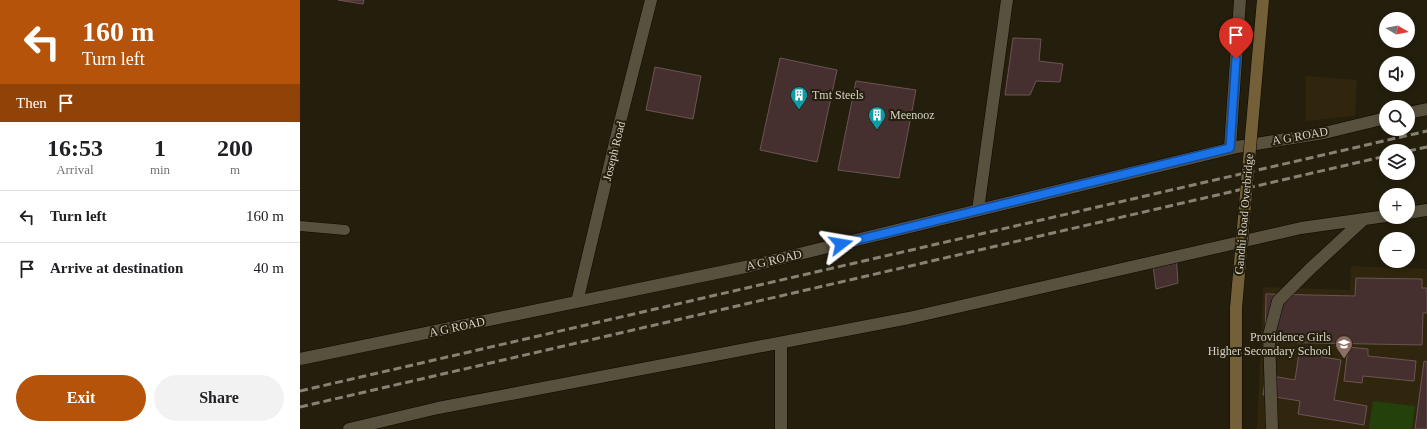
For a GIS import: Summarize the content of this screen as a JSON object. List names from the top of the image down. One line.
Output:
{"streets":{"main road":["Gandhi Road Overbridge"],"street":["A G ROAD","Joseph Road"]},"crossings":[["A G ROAD","Joseph Road"]],"places":{"building":["Tmt Steels","Meenooz"],"school or university":["Providence Girls Higher Secondary School"]},"north":"right","page":{"turn":["160 m","Turn left"],"map_buttons":["+","−"],"then":"Then","eta":["16:53","Arrival","1","min","200","m"],"list":[{"name":"Turn left","value":"160 m"},{"name":"Arrive at destination","value":"40 m"}],"buttons":["Exit","Share"]}}
